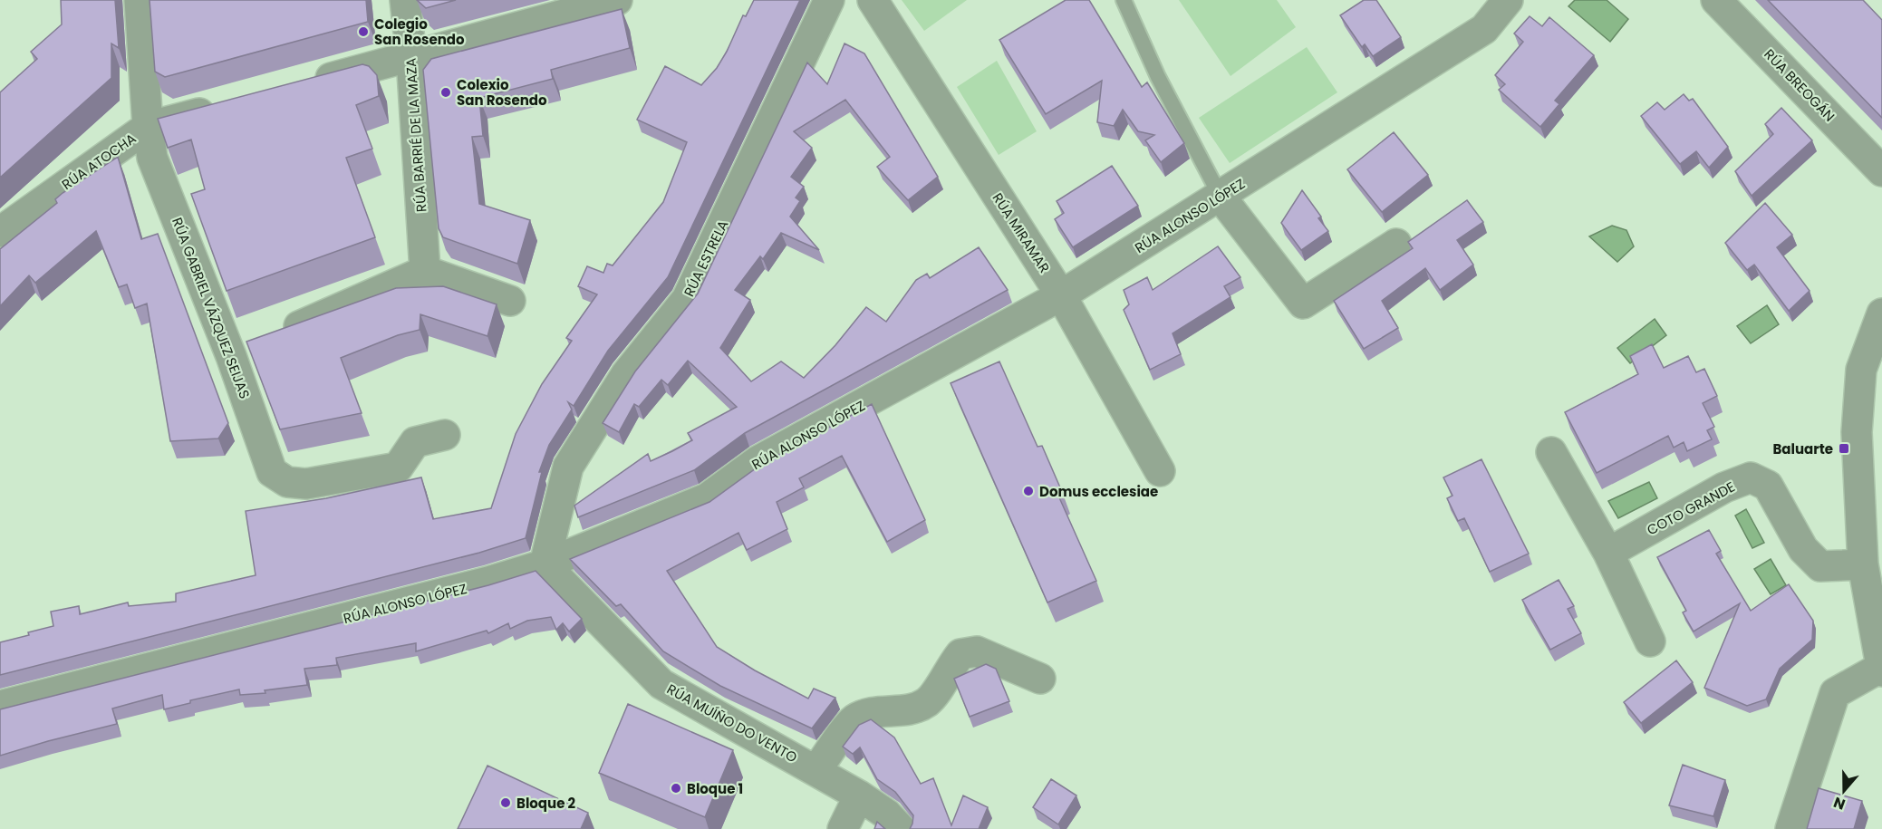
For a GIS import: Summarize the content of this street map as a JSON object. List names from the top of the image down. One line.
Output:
{"streets":{"street":["RÚA BREOGÁN","RÚA BARRIÉ DE LA MAZA","RÚA ATOCHA","RÚA ALONSO LÓPEZ","RÚA MIRAMAR","RÚA ESTRELA","RÚA GABRIEL VÁZQUEZ SEIJAS","COTO GRANDE","RÚA MUÍÑO DO VENTO"]},"crossings":[["RÚA ATOCHA","RÚA GABRIEL VÁZQUEZ SEIJAS"],["RÚA ALONSO LÓPEZ","RÚA MIRAMAR"],["RÚA ALONSO LÓPEZ","RÚA ESTRELA"],["RÚA ALONSO LÓPEZ","RÚA MUÍÑO DO VENTO"],["RÚA ESTRELA","RÚA MUÍÑO DO VENTO"]],"places":{"other":["Colegio San Rosendo","Colexio San Rosendo","Domus ecclesiae","Bloque 1","Bloque 2"],"transit":["Baluarte"]},"north":"bottom"}
